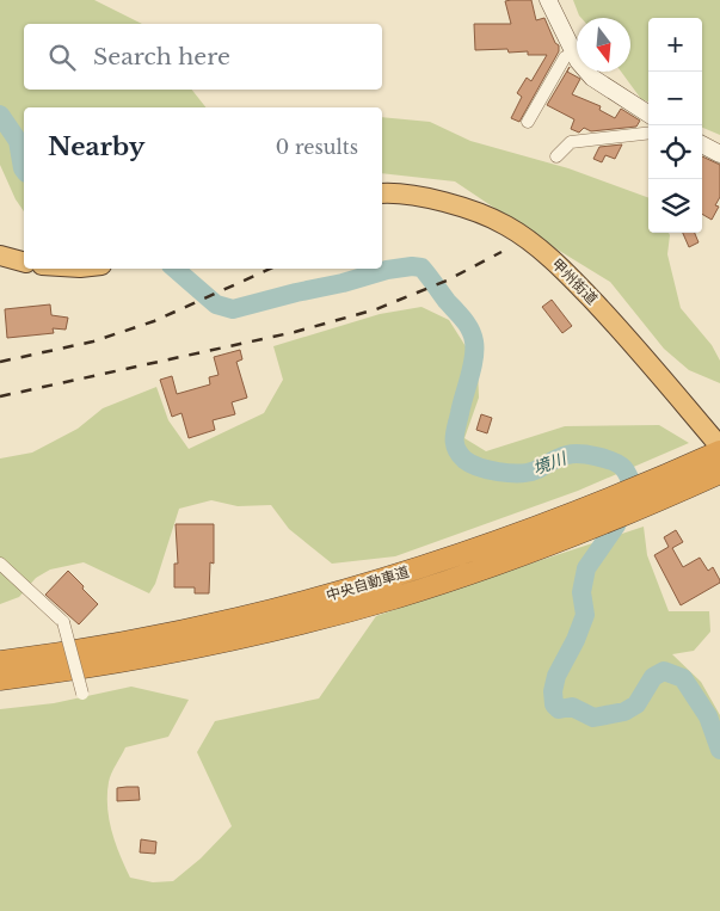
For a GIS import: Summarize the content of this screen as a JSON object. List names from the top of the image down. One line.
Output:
{"streets":{"highway":["甲州街道","中央自動車道"]},"water":["境川"],"north":"bottom","page":{"map_buttons":["+","−"],"search":"Search here","heading":["Nearby","0 results"]}}
